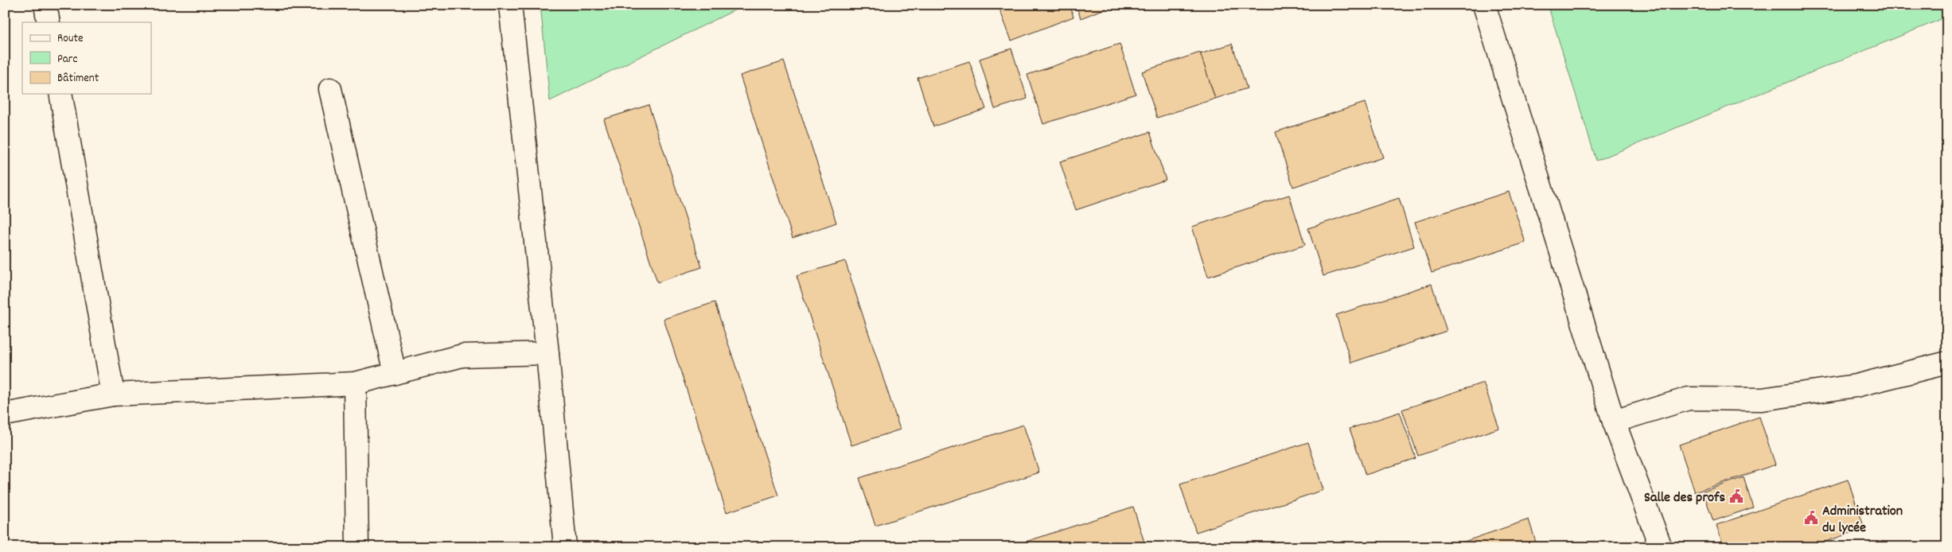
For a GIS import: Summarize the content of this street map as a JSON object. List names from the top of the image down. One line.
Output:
{"places":{"public building":["Salle des profs","Administration du lycée"]},"legend":["Route","Parc","Bâtiment"]}
